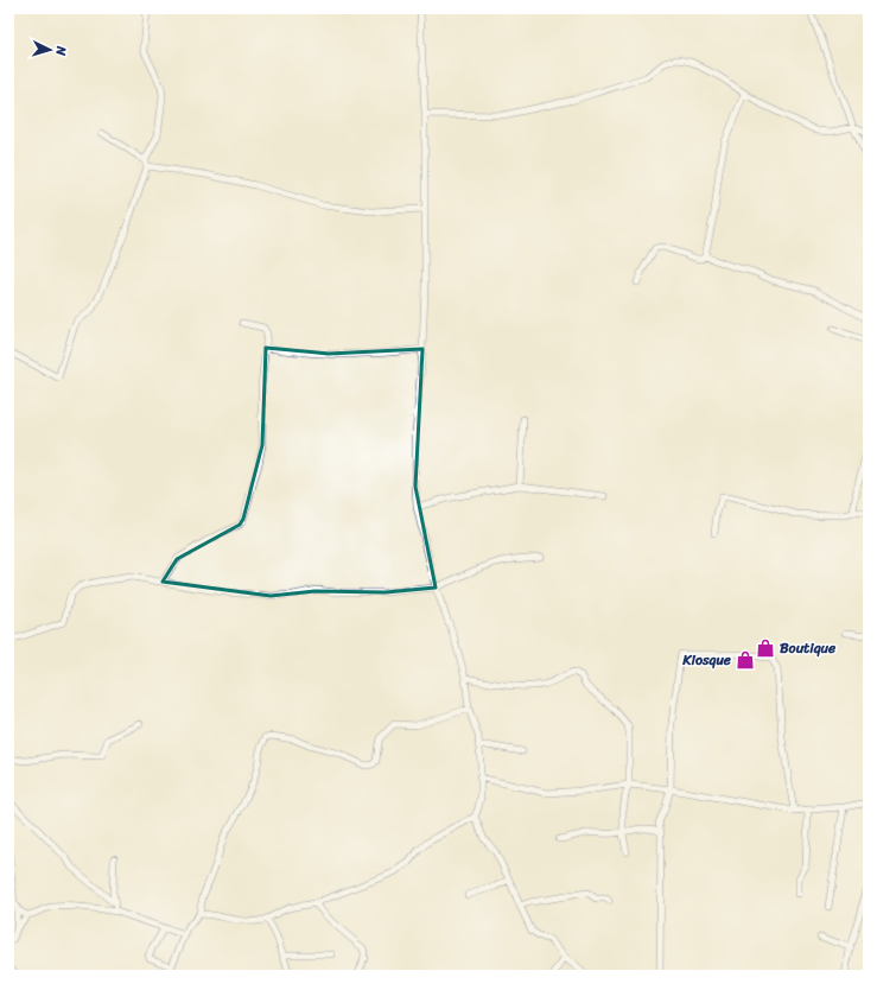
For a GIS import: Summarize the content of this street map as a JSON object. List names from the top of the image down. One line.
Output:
{"places":{"shop":["Boutique","Kiosque"]},"north":"right"}
